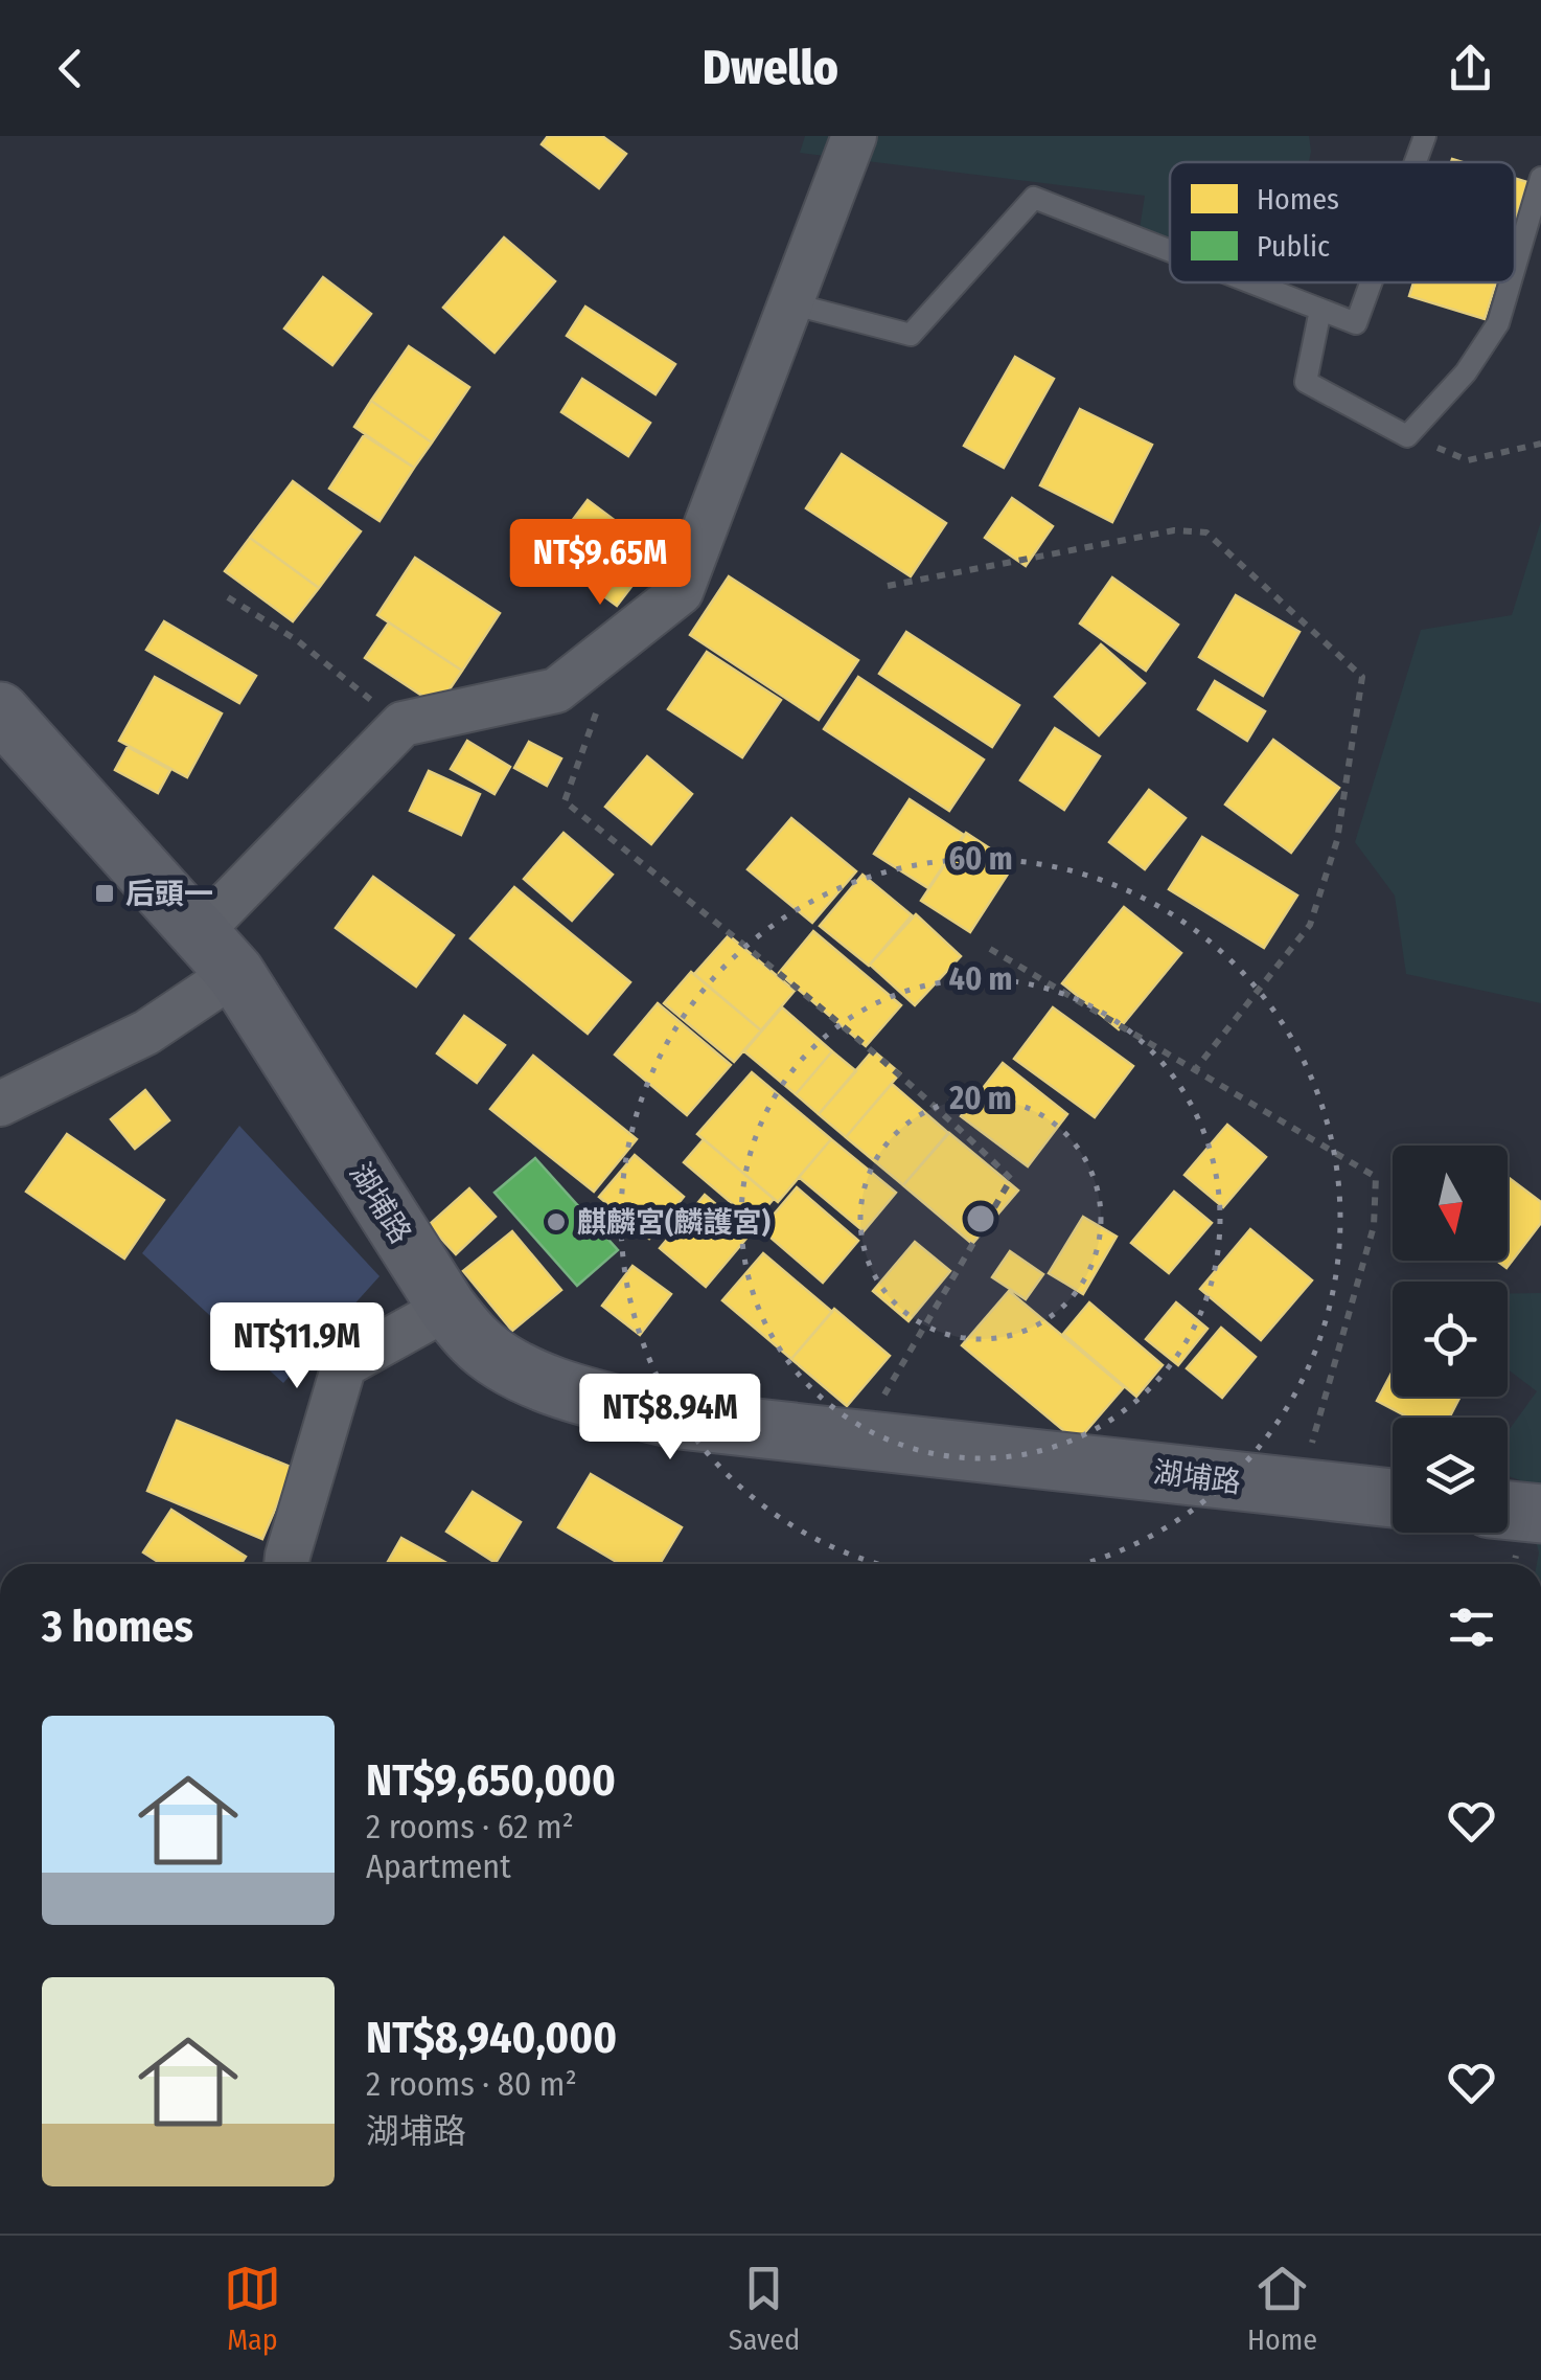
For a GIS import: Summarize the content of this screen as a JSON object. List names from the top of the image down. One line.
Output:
{"streets":{"main road":["湖埔路"]},"places":{"transit":["后頭一"],"other":["麒麟宮(麟護宮)"]},"legend":["Homes","Public"],"north":"bottom","page":{"header":"Dwello","price":["NT$9.65M","NT$11.9M","NT$8.94M"],"heading":"3 homes","list":[{"name":"NT$9,650,000","note":"2 rooms · 62 m² · Apartment"},{"name":"NT$8,940,000","note":"2 rooms · 80 m² · 湖埔路"}],"tabs":["Map","Saved","Home"]},"rings":["60 m","40 m","20 m"]}
